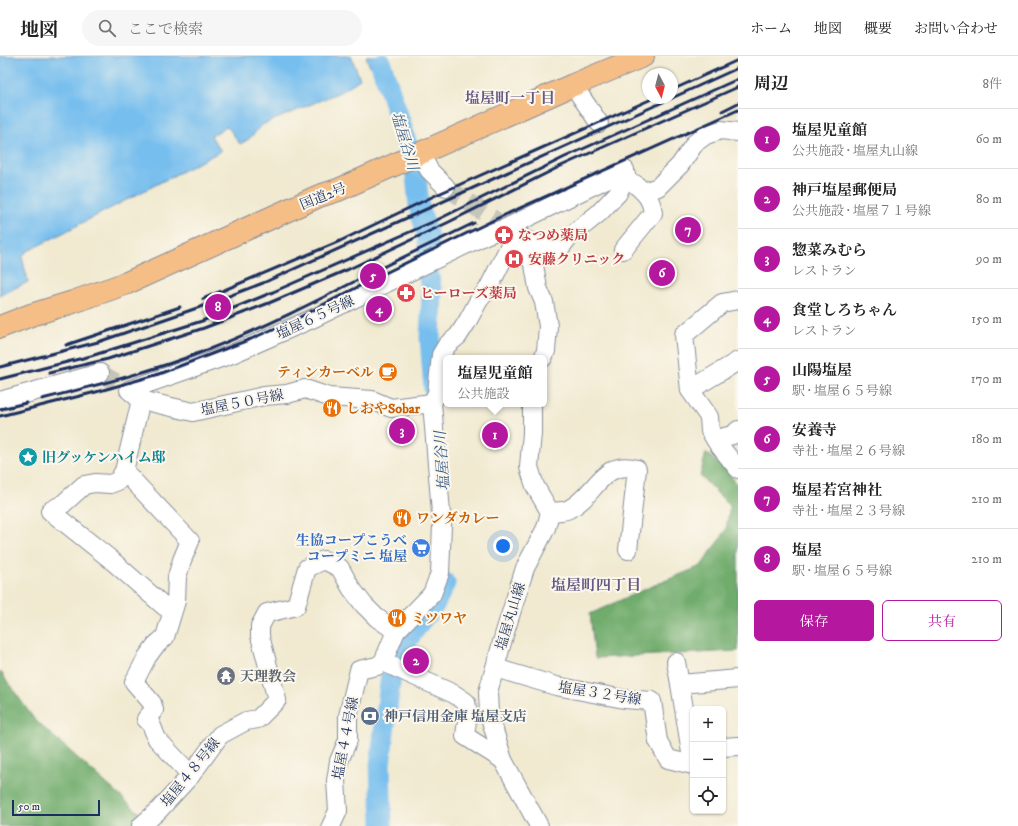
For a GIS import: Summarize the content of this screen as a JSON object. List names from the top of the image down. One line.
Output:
{"streets":{"highway":["国道2号"],"street":["塩屋６５号線","塩屋５０号線","塩屋丸山線","塩屋３２号線","塩屋４４号線","塩屋４８号線"]},"crossings":[["塩屋６５号線","塩屋５０号線"],["塩屋丸山線","塩屋３２号線"]],"districts":["塩屋町一丁目","塩屋町四丁目"],"water":["塩屋谷川"],"places":{"pharmacy":["なつめ薬局","ヒーローズ薬局"],"hospital":["安藤クリニック"],"cafe":["ティンカーベル"],"restaurant":["しおやSobar","ワンダカレー","ミツワヤ"],"place":["旧グッケンハイム邸"],"supermarket":["生協コープこうべ コープミニ 塩屋"],"temple":["天理教会"],"bank":["神戸信用金庫 塩屋支店"]},"scale_bar":"50 m","north":"bottom","page":{"header":"地図","search":"ここで検索","nav":["ホーム","地図","概要","お問い合わせ"],"heading":["周辺","8件"],"list":[{"mark":"1","name":"塩屋児童館","note":"公共施設 · 塩屋丸山線","value":"60 m"},{"mark":"2","name":"神戸塩屋郵便局","note":"公共施設 · 塩屋７１号線","value":"80 m"},{"mark":"3","name":"惣菜みむら","note":"レストラン","value":"90 m"},{"mark":"4","name":"食堂しろちゃん","note":"レストラン","value":"150 m"},{"mark":"5","name":"山陽塩屋","note":"駅 · 塩屋６５号線","value":"170 m"},{"mark":"6","name":"安養寺","note":"寺社 · 塩屋２６号線","value":"180 m"},{"mark":"7","name":"塩屋若宮神社","note":"寺社 · 塩屋２３号線","value":"210 m"},{"mark":"8","name":"塩屋","note":"駅 · 塩屋６５号線","value":"210 m"}],"pins":["7","6","5","8","4","3","1","2"],"popup":["塩屋児童館","公共施設"],"buttons":["保存","共有"],"map_buttons":["+","−"],"scale":"50 m"}}
